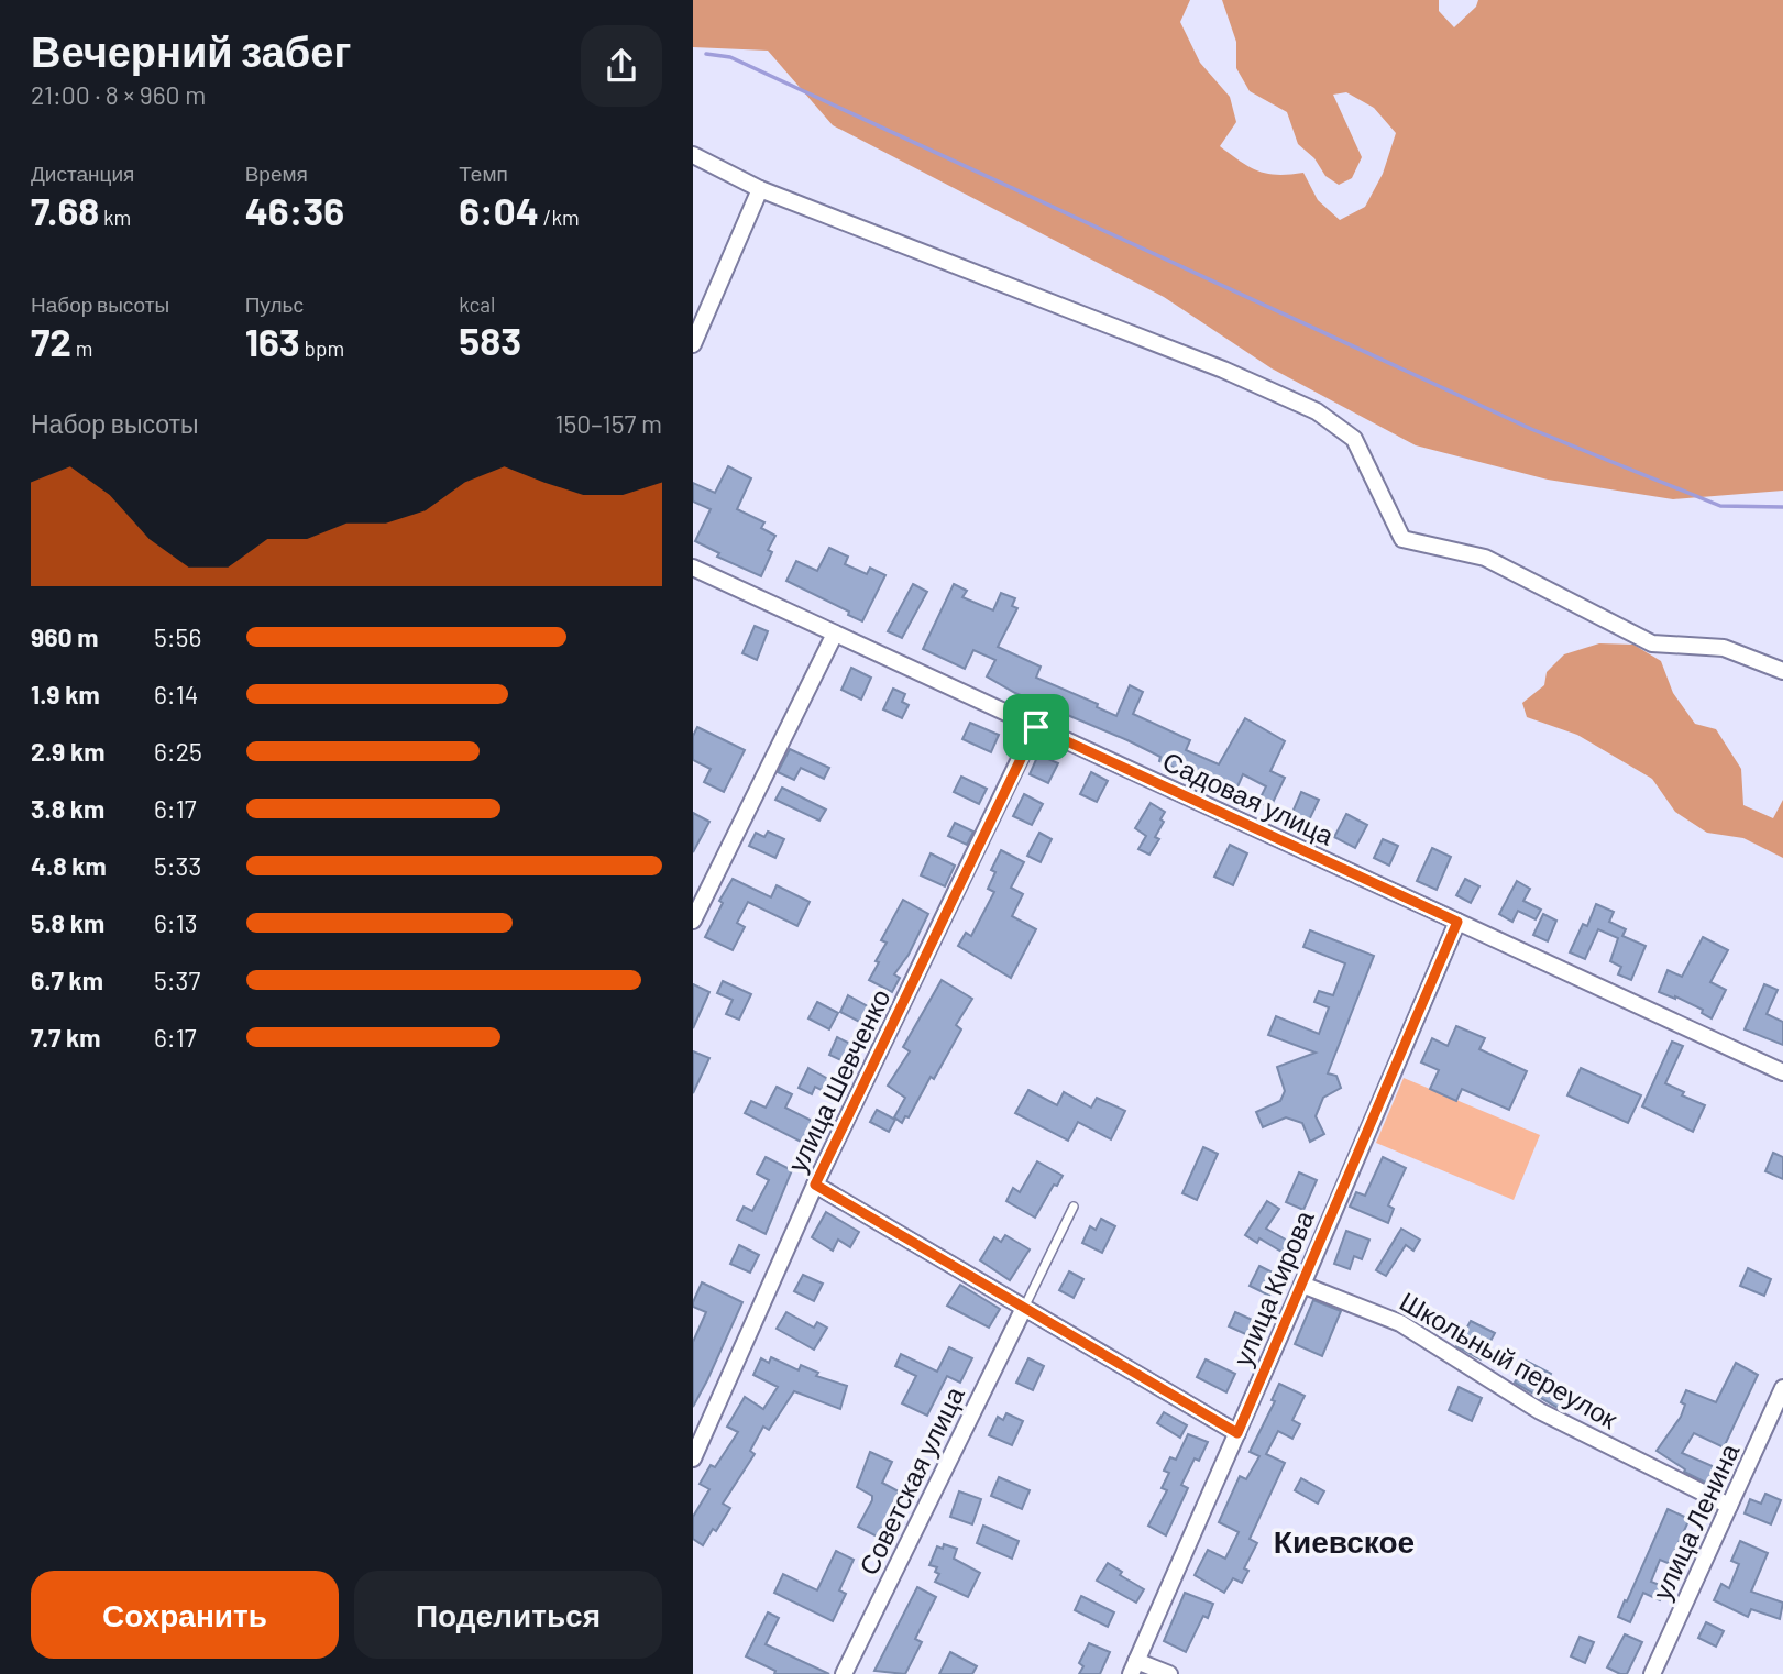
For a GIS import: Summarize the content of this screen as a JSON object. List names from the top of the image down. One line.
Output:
{"streets":{"street":["Садовая улица","улица Шевченко","улица Кирова","Школьный переулок","Советская улица","улица Ленина"]},"crossings":[["Садовая улица","улица Шевченко"],["Садовая улица","улица Кирова"],["улица Кирова","Школьный переулок"],["Школьный переулок","улица Ленина"]],"districts":["Киевское"],"page":{"heading":["Вечерний забег","21:00 · 8 × 960 m"],"stats":[["Дистанция","7.68 km"],["Время","46:36"],["Темп","6:04 /km"],["Набор высоты","72 m"],["Пульс","163 bpm"],["kcal","583"]],"chart":["Набор высоты","150–157 m"],"list":[{"name":"960 m","note":"5:56"},{"name":"1.9 km","note":"6:14"},{"name":"2.9 km","note":"6:25"},{"name":"3.8 km","note":"6:17"},{"name":"4.8 km","note":"5:33"},{"name":"5.8 km","note":"6:13"},{"name":"6.7 km","note":"5:37"},{"name":"7.7 km","note":"6:17"}],"buttons":["Сохранить","Поделиться"]}}
